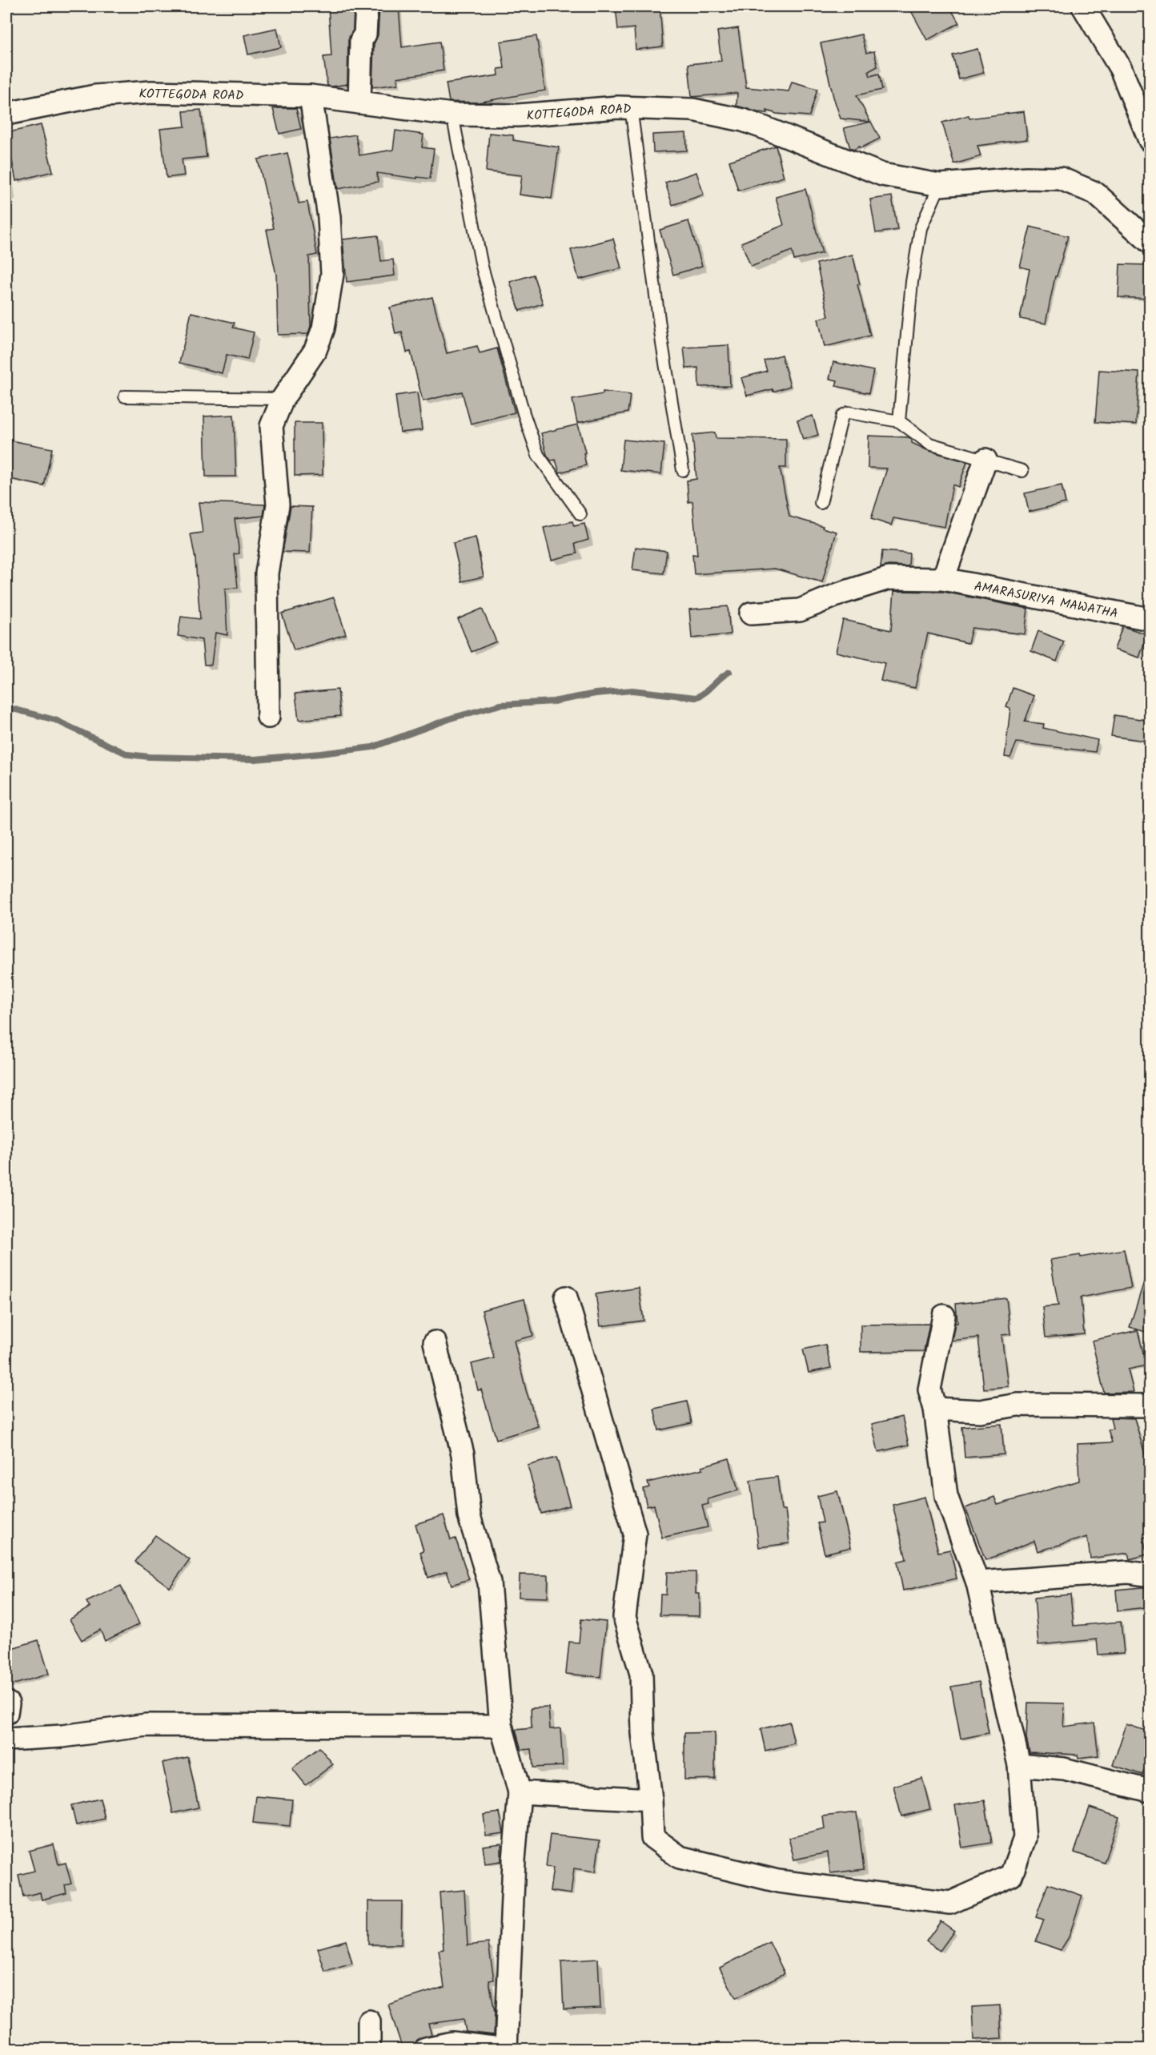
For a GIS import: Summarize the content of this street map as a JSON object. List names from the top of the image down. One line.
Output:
{"streets":{"street":["KOTTEGODA ROAD","AMARASURIYA MAWATHA"]}}
